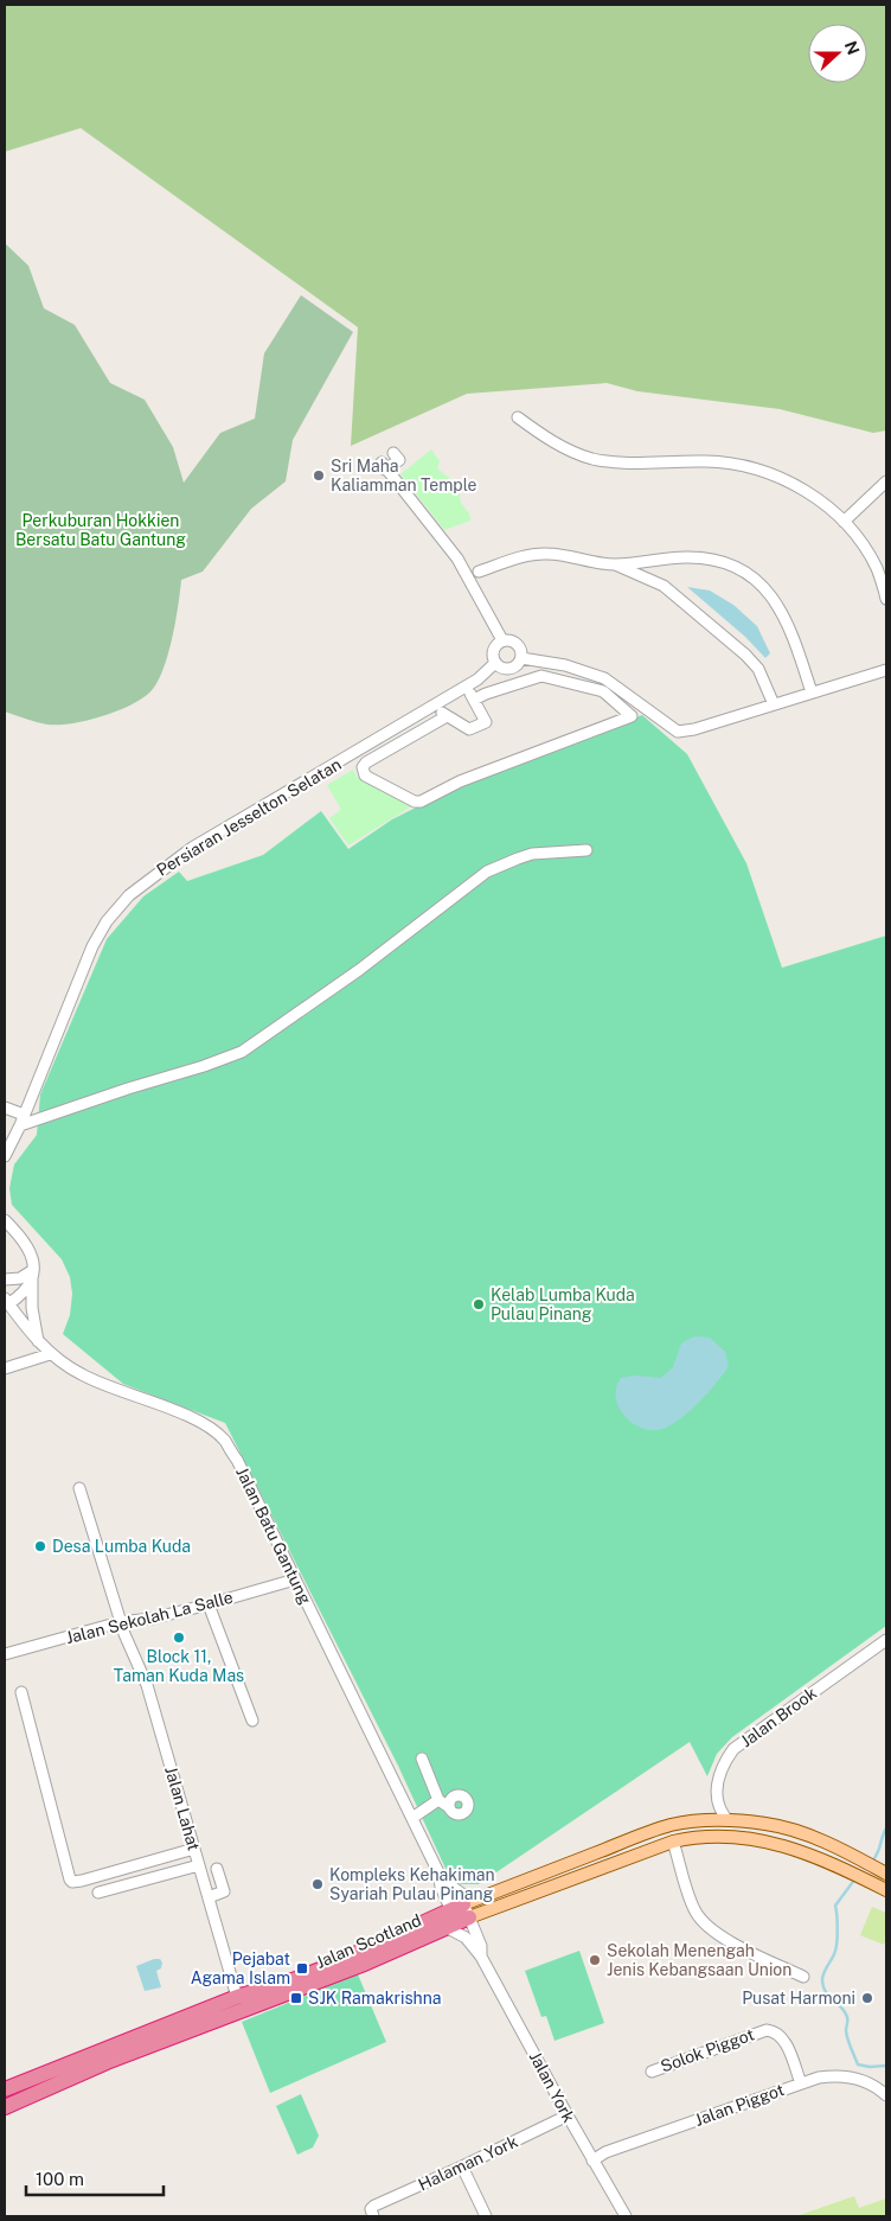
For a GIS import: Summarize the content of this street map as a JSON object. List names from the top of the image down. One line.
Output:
{"streets":{"highway":["Jalan Scotland"],"street":["Persiaran Jesselton Selatan","Jalan Batu Gantung","Jalan Sekolah La Salle","Jalan Brook","Jalan Lahat","Solok Piggot","Jalan York","Jalan Piggot","Halaman York"]},"crossings":[["Jalan Batu Gantung","Jalan Sekolah La Salle"],["Jalan Batu Gantung","Jalan Scotland"],["Jalan Batu Gantung","Jalan York"],["Jalan Sekolah La Salle","Jalan Lahat"],["Jalan Brook","Jalan Scotland"],["Jalan Lahat","Jalan Scotland"],["Jalan Scotland","Jalan York"],["Solok Piggot","Jalan Piggot"],["Jalan York","Jalan Piggot"],["Jalan York","Halaman York"]],"parks":["Perkuburan Hokkien Bersatu Batu Gantung"],"places":{"other":["Sri Maha Kaliamman Temple","Kelab Lumba Kuda Pulau Pinang","Desa Lumba Kuda","Block 11, Taman Kuda Mas","Kompleks Kehakiman Syariah Pulau Pinang","Sekolah Menengah Jenis Kebangsaan Union","Pusat Harmoni"],"transit":["Pejabat Agama Islam","SJK Ramakrishna"]},"scale_bar":"100 m","north":"right"}
